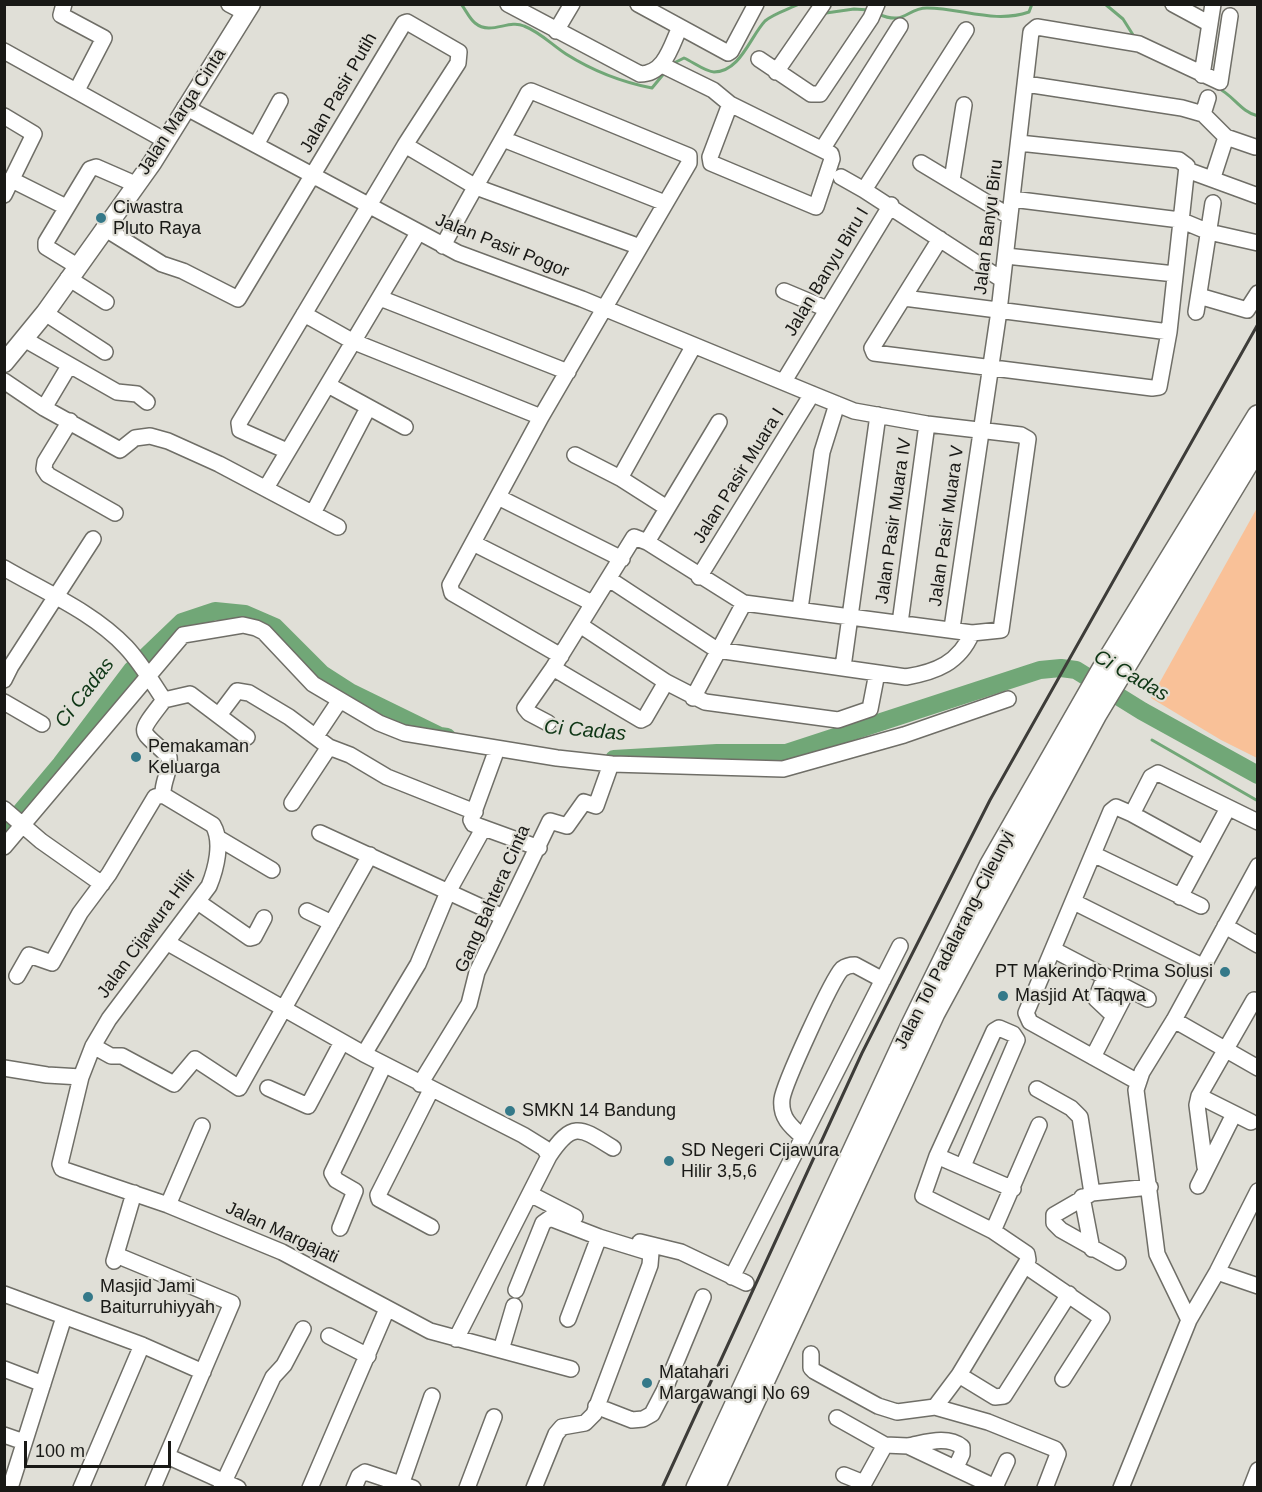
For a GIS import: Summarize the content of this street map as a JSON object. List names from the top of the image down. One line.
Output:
{"streets":{"highway":["Jalan Tol Padalarang–Cileunyi"],"main road":["Jalan Marga Cinta"],"street":["Jalan Pasir Putih","Jalan Banyu Biru","Jalan Pasir Pogor","Jalan Banyu Biru I","Jalan Pasir Muara I","Jalan Pasir Muara IV","Jalan Pasir Muara V","Gang Bahtera Cinta","Jalan Cijawura Hilir","Jalan Margajati"]},"crossings":[["Jalan Pasir Putih","Jalan Pasir Pogor"],["Jalan Marga Cinta","Jalan Pasir Pogor"],["Jalan Banyu Biru","Jalan Pasir Pogor"],["Jalan Banyu Biru","Jalan Banyu Biru I"],["Jalan Banyu Biru","Jalan Pasir Muara V"],["Jalan Pasir Pogor","Jalan Banyu Biru I"],["Jalan Pasir Pogor","Jalan Pasir Muara I"],["Jalan Pasir Pogor","Jalan Pasir Muara IV"],["Jalan Pasir Pogor","Jalan Pasir Muara V"],["Jalan Cijawura Hilir","Jalan Margajati"]],"water":["Ci Cadas"],"places":["Ciwastra Pluto Raya","Pemakaman Keluarga","PT Makerindo Prima Solusi","Masjid At Taqwa","SMKN 14 Bandung","SD Negeri Cijawura Hilir 3,5,6","Masjid Jami Baiturruhiyyah","Matahari Margawangi No 69"],"scale_bar":"100 m"}
